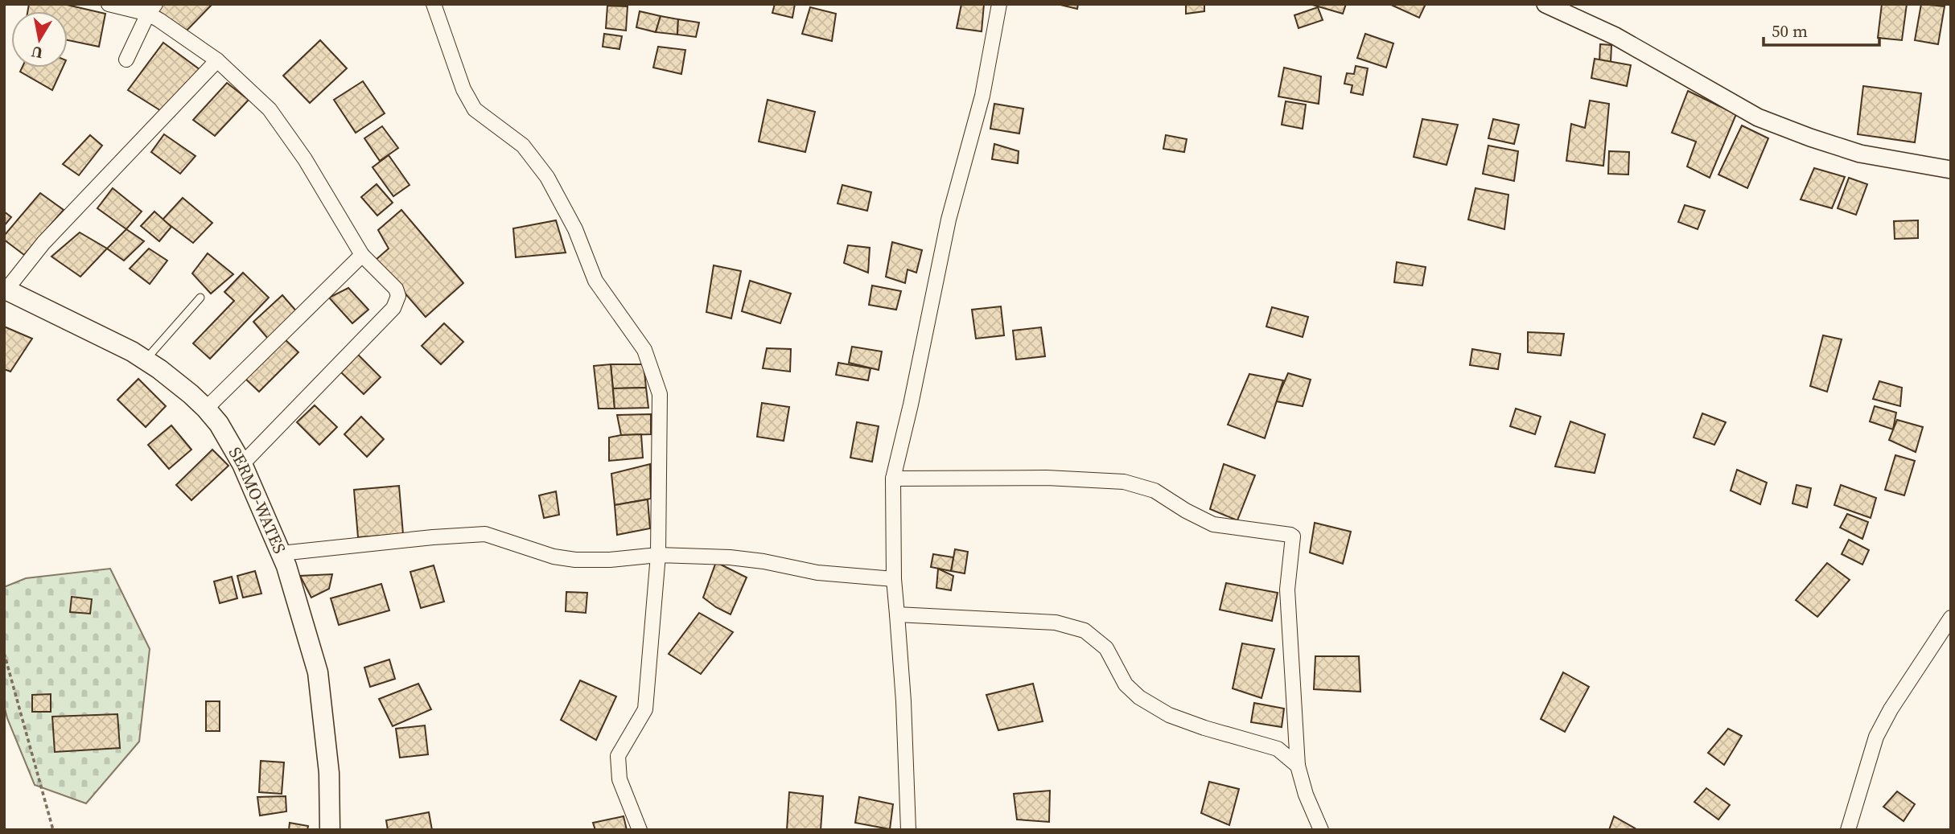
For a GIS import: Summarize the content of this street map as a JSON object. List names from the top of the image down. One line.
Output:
{"streets":{"main road":["SERMO-WATES"]},"scale_bar":"50 m","north":"bottom"}
